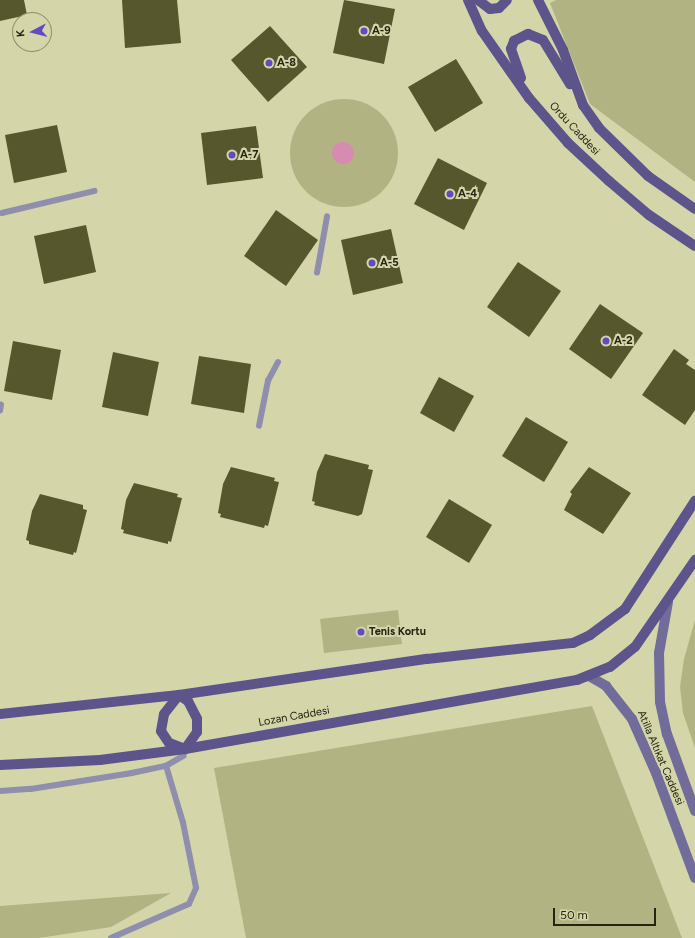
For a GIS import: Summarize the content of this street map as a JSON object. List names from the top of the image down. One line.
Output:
{"streets":{"main road":["Ordu Caddesi","Lozan Caddesi","Atilla Altıkat Caddesi"]},"crossings":[["Lozan Caddesi","Atilla Altıkat Caddesi"]],"places":["A-9","A-8","A-7","A-4","A-5","A-2","Tenis Kortu"],"scale_bar":"50 m","north":"left"}
